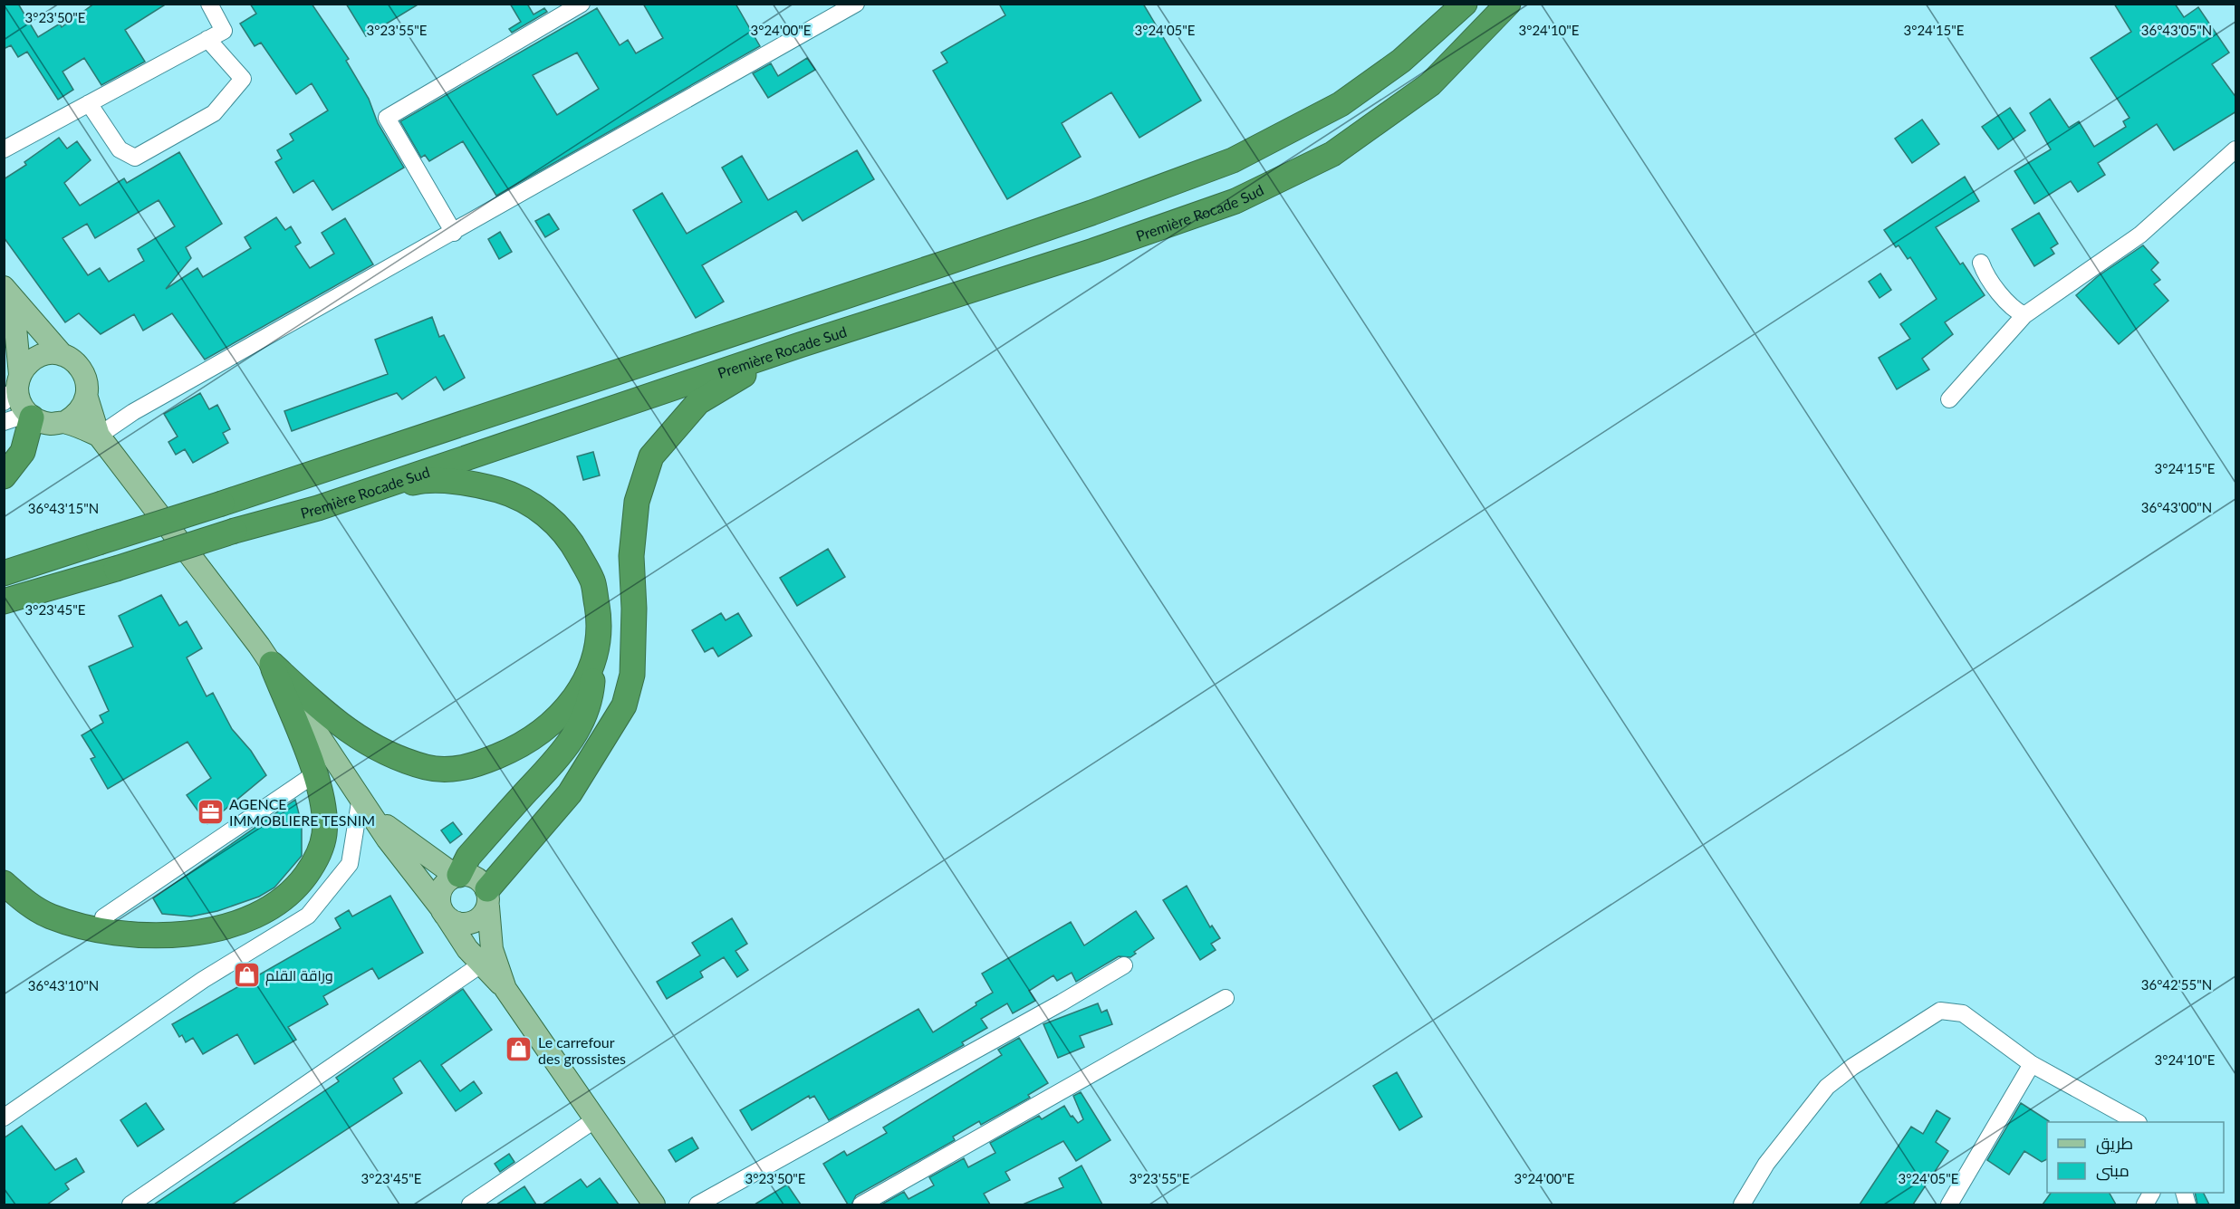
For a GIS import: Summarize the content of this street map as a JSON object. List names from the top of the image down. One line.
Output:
{"streets":{"highway":["Première Rocade Sud"]},"places":{"office":["AGENCE IMMOBLIERE TESNIM"],"shop":["وراقة القلم","Le carrefour des grossistes"]},"legend":["طريق","مبنى"],"coordinates":["3°23'50\"E","36°43'05\"N","3°23'55\"E","3°24'00\"E","3°24'05\"E","3°24'10\"E","3°24'15\"E","36°43'00\"N","36°43'15\"N","3°23'45\"E","36°42'55\"N","36°43'10\"N"]}
